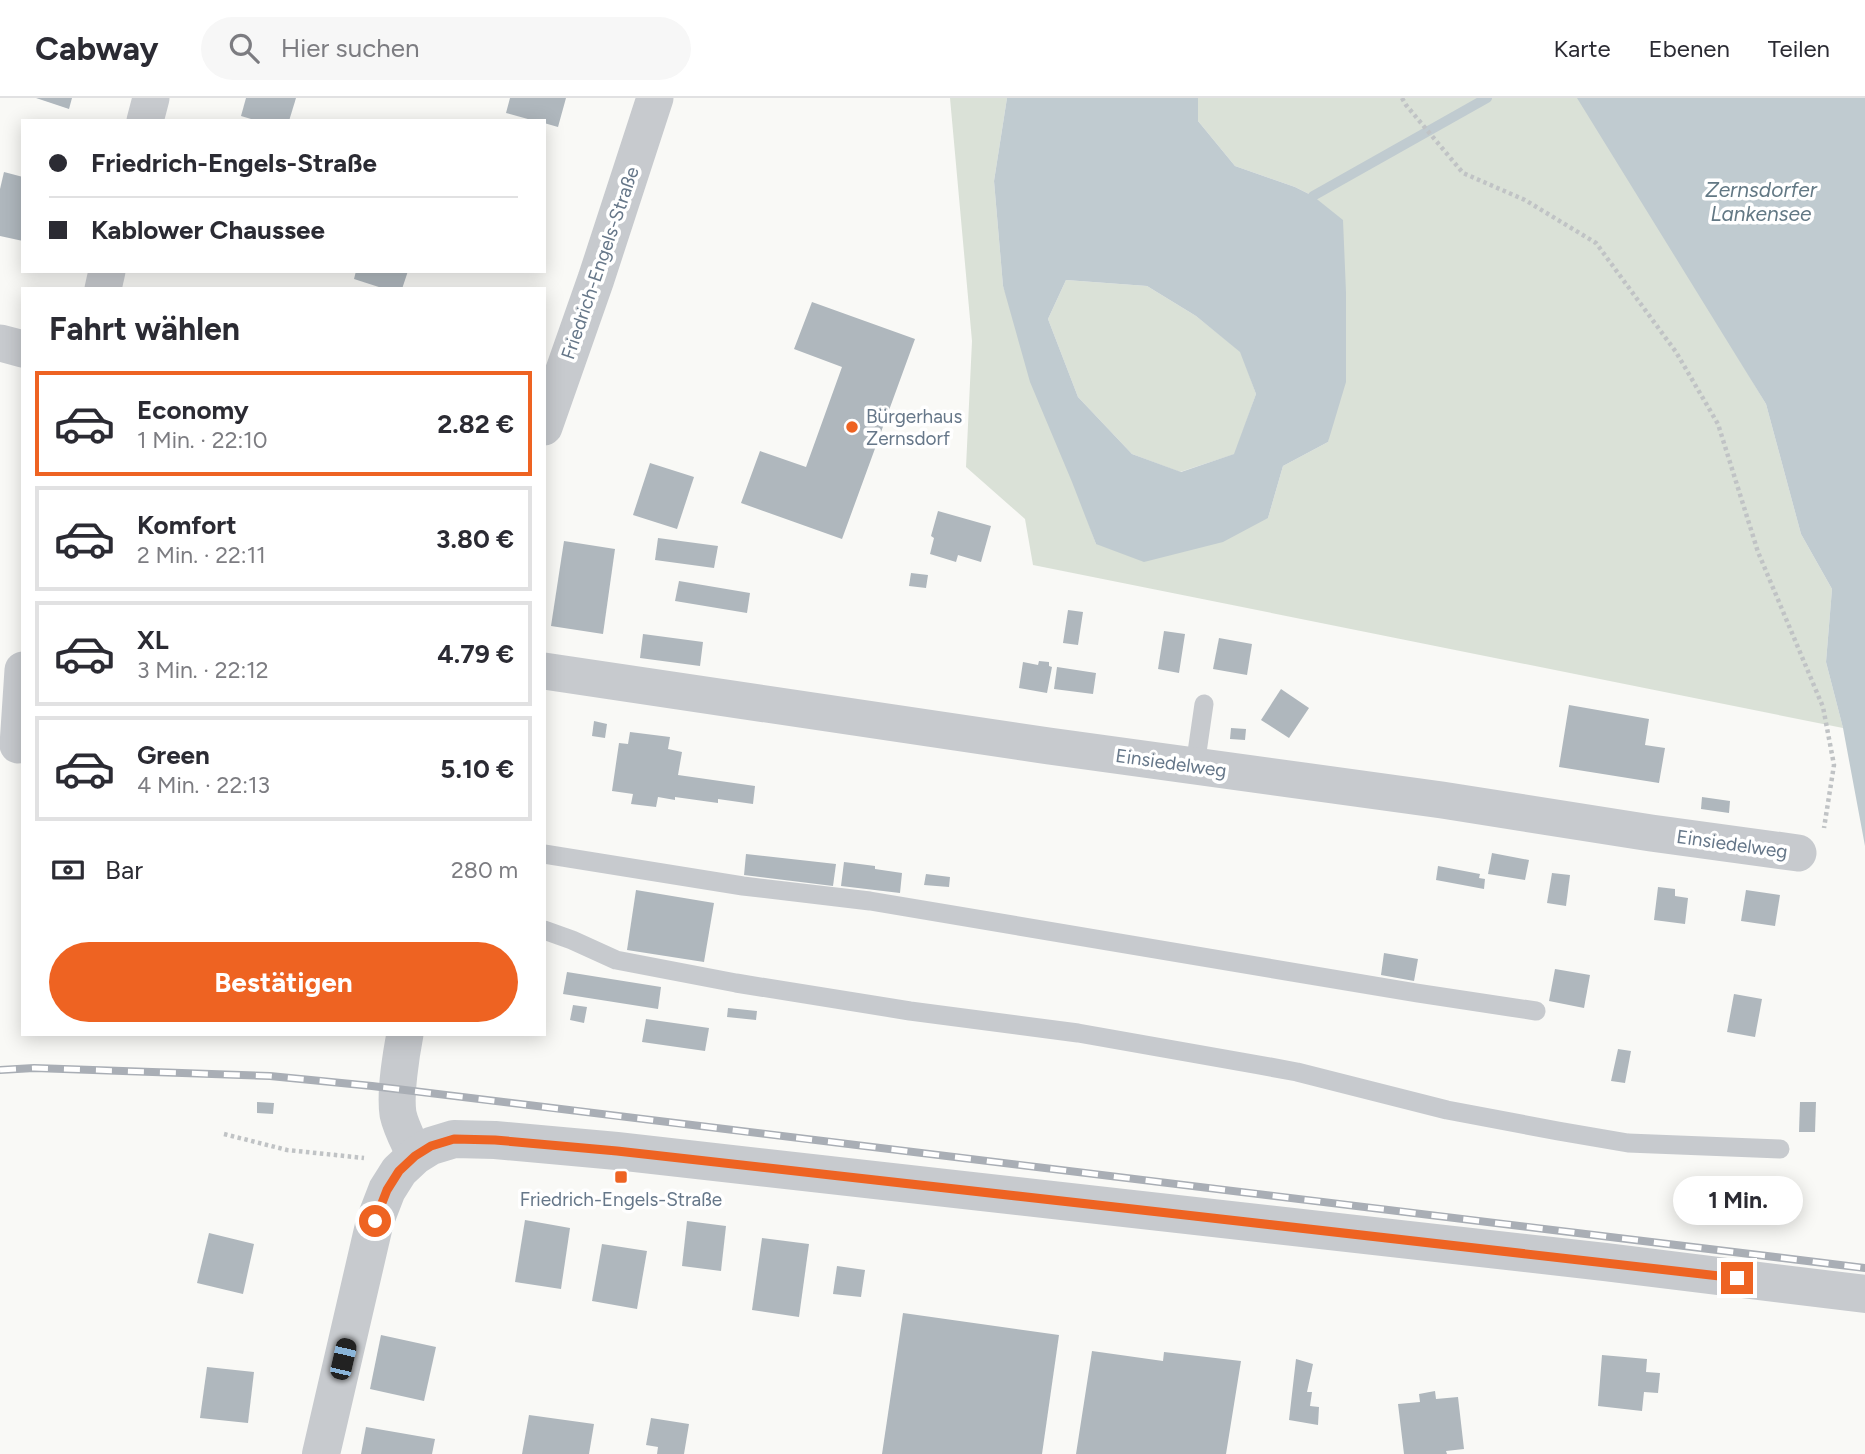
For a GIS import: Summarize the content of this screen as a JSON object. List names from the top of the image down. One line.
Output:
{"streets":{"street":["Friedrich-Engels-Straße","Einsiedelweg"]},"water":["Zernsdorfer Lankensee"],"places":{"other":["Bürgerhaus Zernsdorf"],"transit":["Friedrich-Engels-Straße"]},"page":{"header":"Cabway","search":"Hier suchen","nav":["Karte","Ebenen","Teilen"],"banner":["Friedrich-Engels-Straße","Kablower Chaussee"],"heading":"Fahrt wählen","list":[{"name":"Economy","note":"1 Min. · 22:10","value":"2.82 €"},{"name":"Komfort","note":"2 Min. · 22:11","value":"3.80 €"},{"name":"XL","note":"3 Min. · 22:12","value":"4.79 €"},{"name":"Green","note":"4 Min. · 22:13","value":"5.10 €"}],"pay":["Bar","280 m"],"buttons":"Bestätigen","bubble":"1 Min."}}
